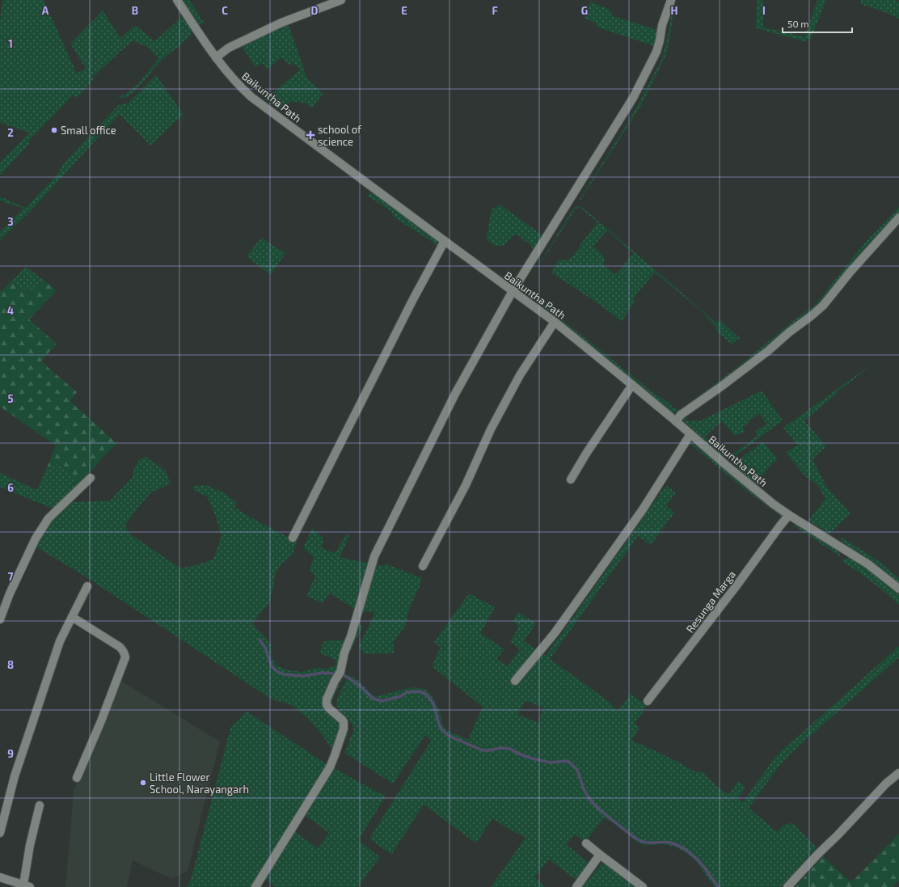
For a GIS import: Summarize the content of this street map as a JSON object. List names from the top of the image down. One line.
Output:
{"streets":{"street":["Baikuntha Path","Resunga Marga"]},"crossings":[["Baikuntha Path","Resunga Marga"]],"places":{"other":["Small office","Little Flower School, Narayangarh"],"health":["school of science"]},"scale_bar":"50 m","grid":{"columns":["A","B","C","D","E","F","G","H","I"],"rows":["1","2","3","4","5","6","7","8","9"]}}
